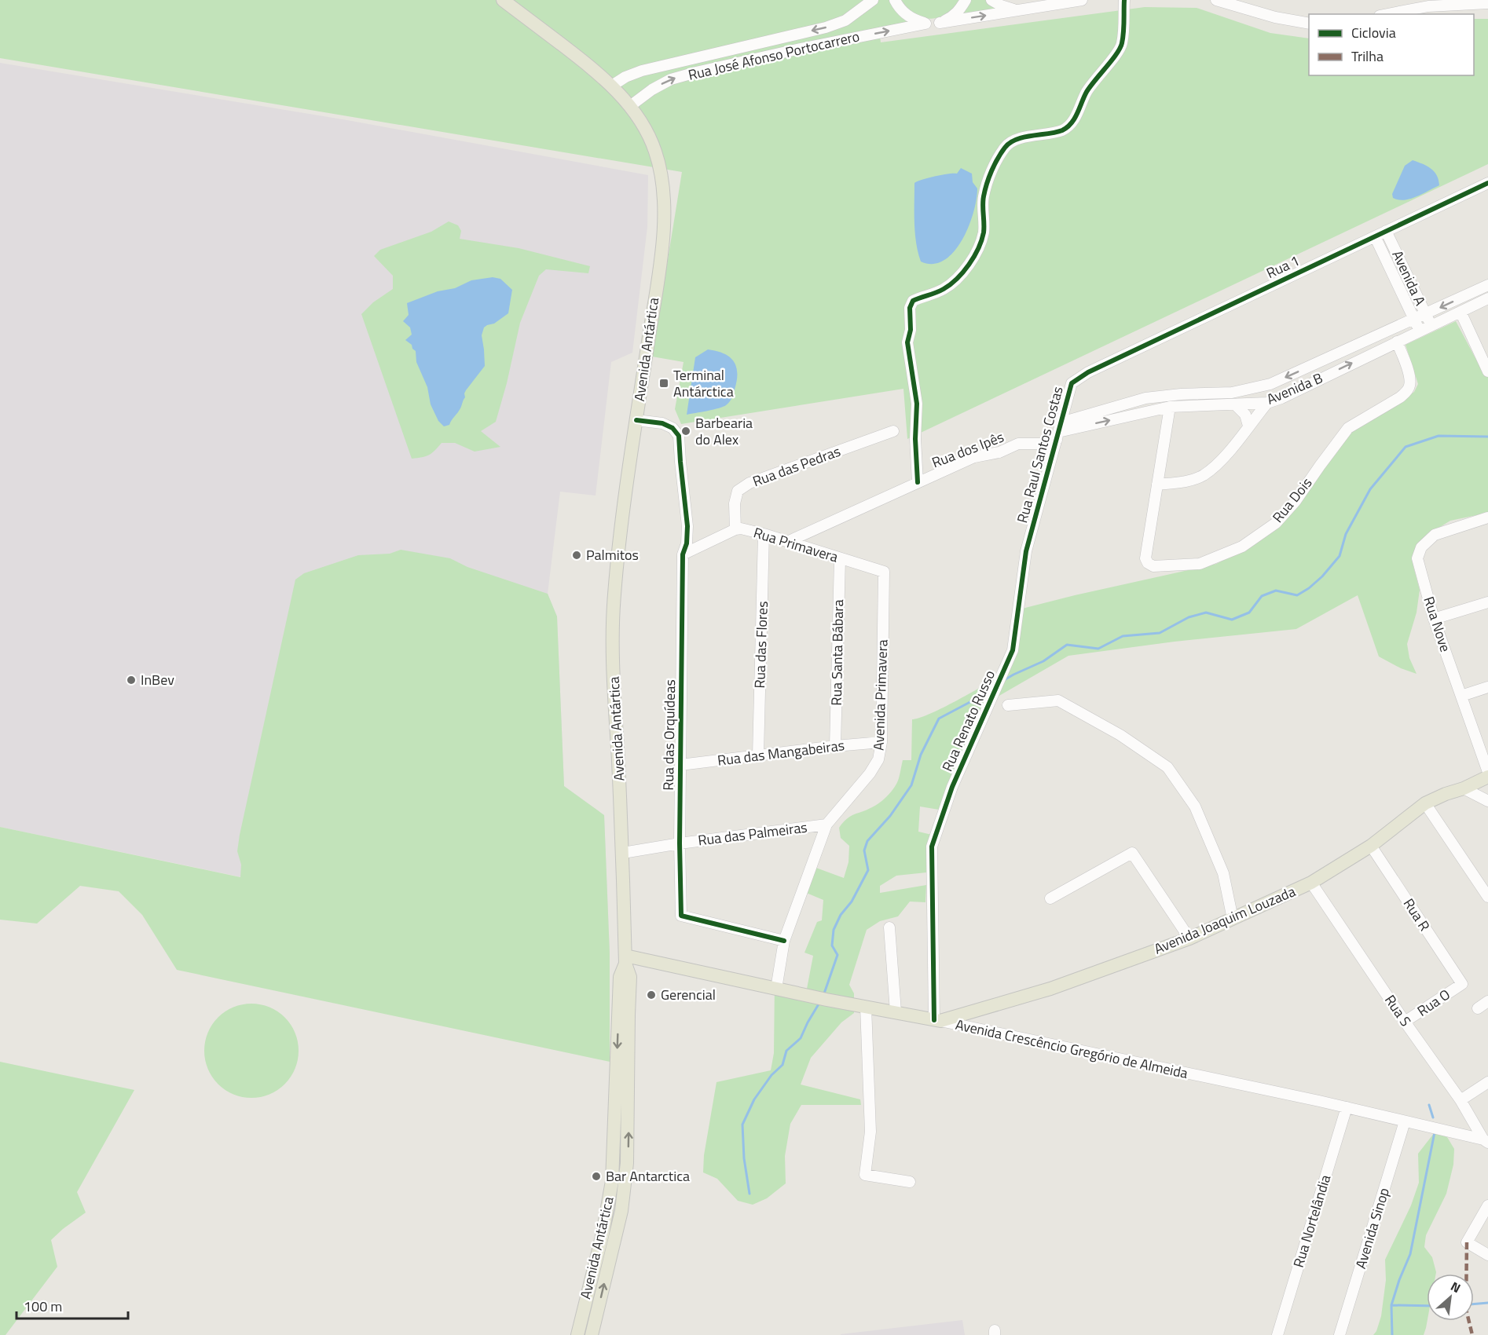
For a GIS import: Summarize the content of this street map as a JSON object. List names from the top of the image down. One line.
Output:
{"streets":{"main road":["Avenida Antártica","Avenida Joaquim Louzada","Avenida Crescêncio Gregório de Almeida"],"street":["Rua José Afonso Portocarrero","Rua 1","Avenida A","Avenida B","Rua dos Ipês","Rua Raul Santos Costas","Rua das Pedras","Rua Dois","Rua Primavera","Rua Nove","Rua das Flores","Rua Santa Bábara","Avenida Primavera","Rua Renato Russo","Rua das Orquídeas","Rua das Mangabeiras","Rua das Palmeiras","Rua R","Rua O","Rua S","Rua Nortelândia","Avenida Sinop"]},"crossings":[["Rua José Afonso Portocarrero","Avenida Antártica"],["Rua 1","Avenida A"],["Rua 1","Rua Raul Santos Costas"],["Avenida A","Avenida B"],["Avenida Antártica","Rua das Orquídeas"],["Avenida Antártica","Rua das Palmeiras"],["Avenida Antártica","Avenida Crescêncio Gregório de Almeida"],["Avenida B","Rua dos Ipês"],["Avenida B","Rua Raul Santos Costas"],["Avenida B","Rua Dois"],["Rua dos Ipês","Rua Raul Santos Costas"],["Rua dos Ipês","Rua Primavera"],["Rua Raul Santos Costas","Rua Renato Russo"],["Rua das Pedras","Rua Primavera"],["Rua Primavera","Rua das Flores"],["Rua Primavera","Rua Santa Bábara"],["Rua Primavera","Avenida Primavera"],["Rua Primavera","Rua das Orquídeas"],["Rua das Flores","Rua das Mangabeiras"],["Rua Santa Bábara","Rua das Mangabeiras"],["Avenida Primavera","Rua das Orquídeas"],["Avenida Primavera","Rua das Mangabeiras"],["Avenida Primavera","Rua das Palmeiras"],["Avenida Primavera","Avenida Crescêncio Gregório de Almeida"],["Rua Renato Russo","Avenida Joaquim Louzada"],["Rua Renato Russo","Avenida Crescêncio Gregório de Almeida"],["Rua das Orquídeas","Rua das Mangabeiras"],["Rua das Orquídeas","Rua das Palmeiras"],["Rua R","Avenida Joaquim Louzada"],["Rua R","Rua O"],["Avenida Joaquim Louzada","Rua S"],["Avenida Joaquim Louzada","Avenida Crescêncio Gregório de Almeida"],["Rua O","Rua S"],["Rua S","Avenida Crescêncio Gregório de Almeida"],["Avenida Crescêncio Gregório de Almeida","Rua Nortelândia"],["Avenida Crescêncio Gregório de Almeida","Avenida Sinop"]],"places":{"transit":["Terminal Antárctica"],"other":["Barbearia do Alex","Palmitos","InBev","Gerencial","Bar Antarctica"]},"legend":["Ciclovia","Trilha"],"scale_bar":"100 m","north":"top right"}
